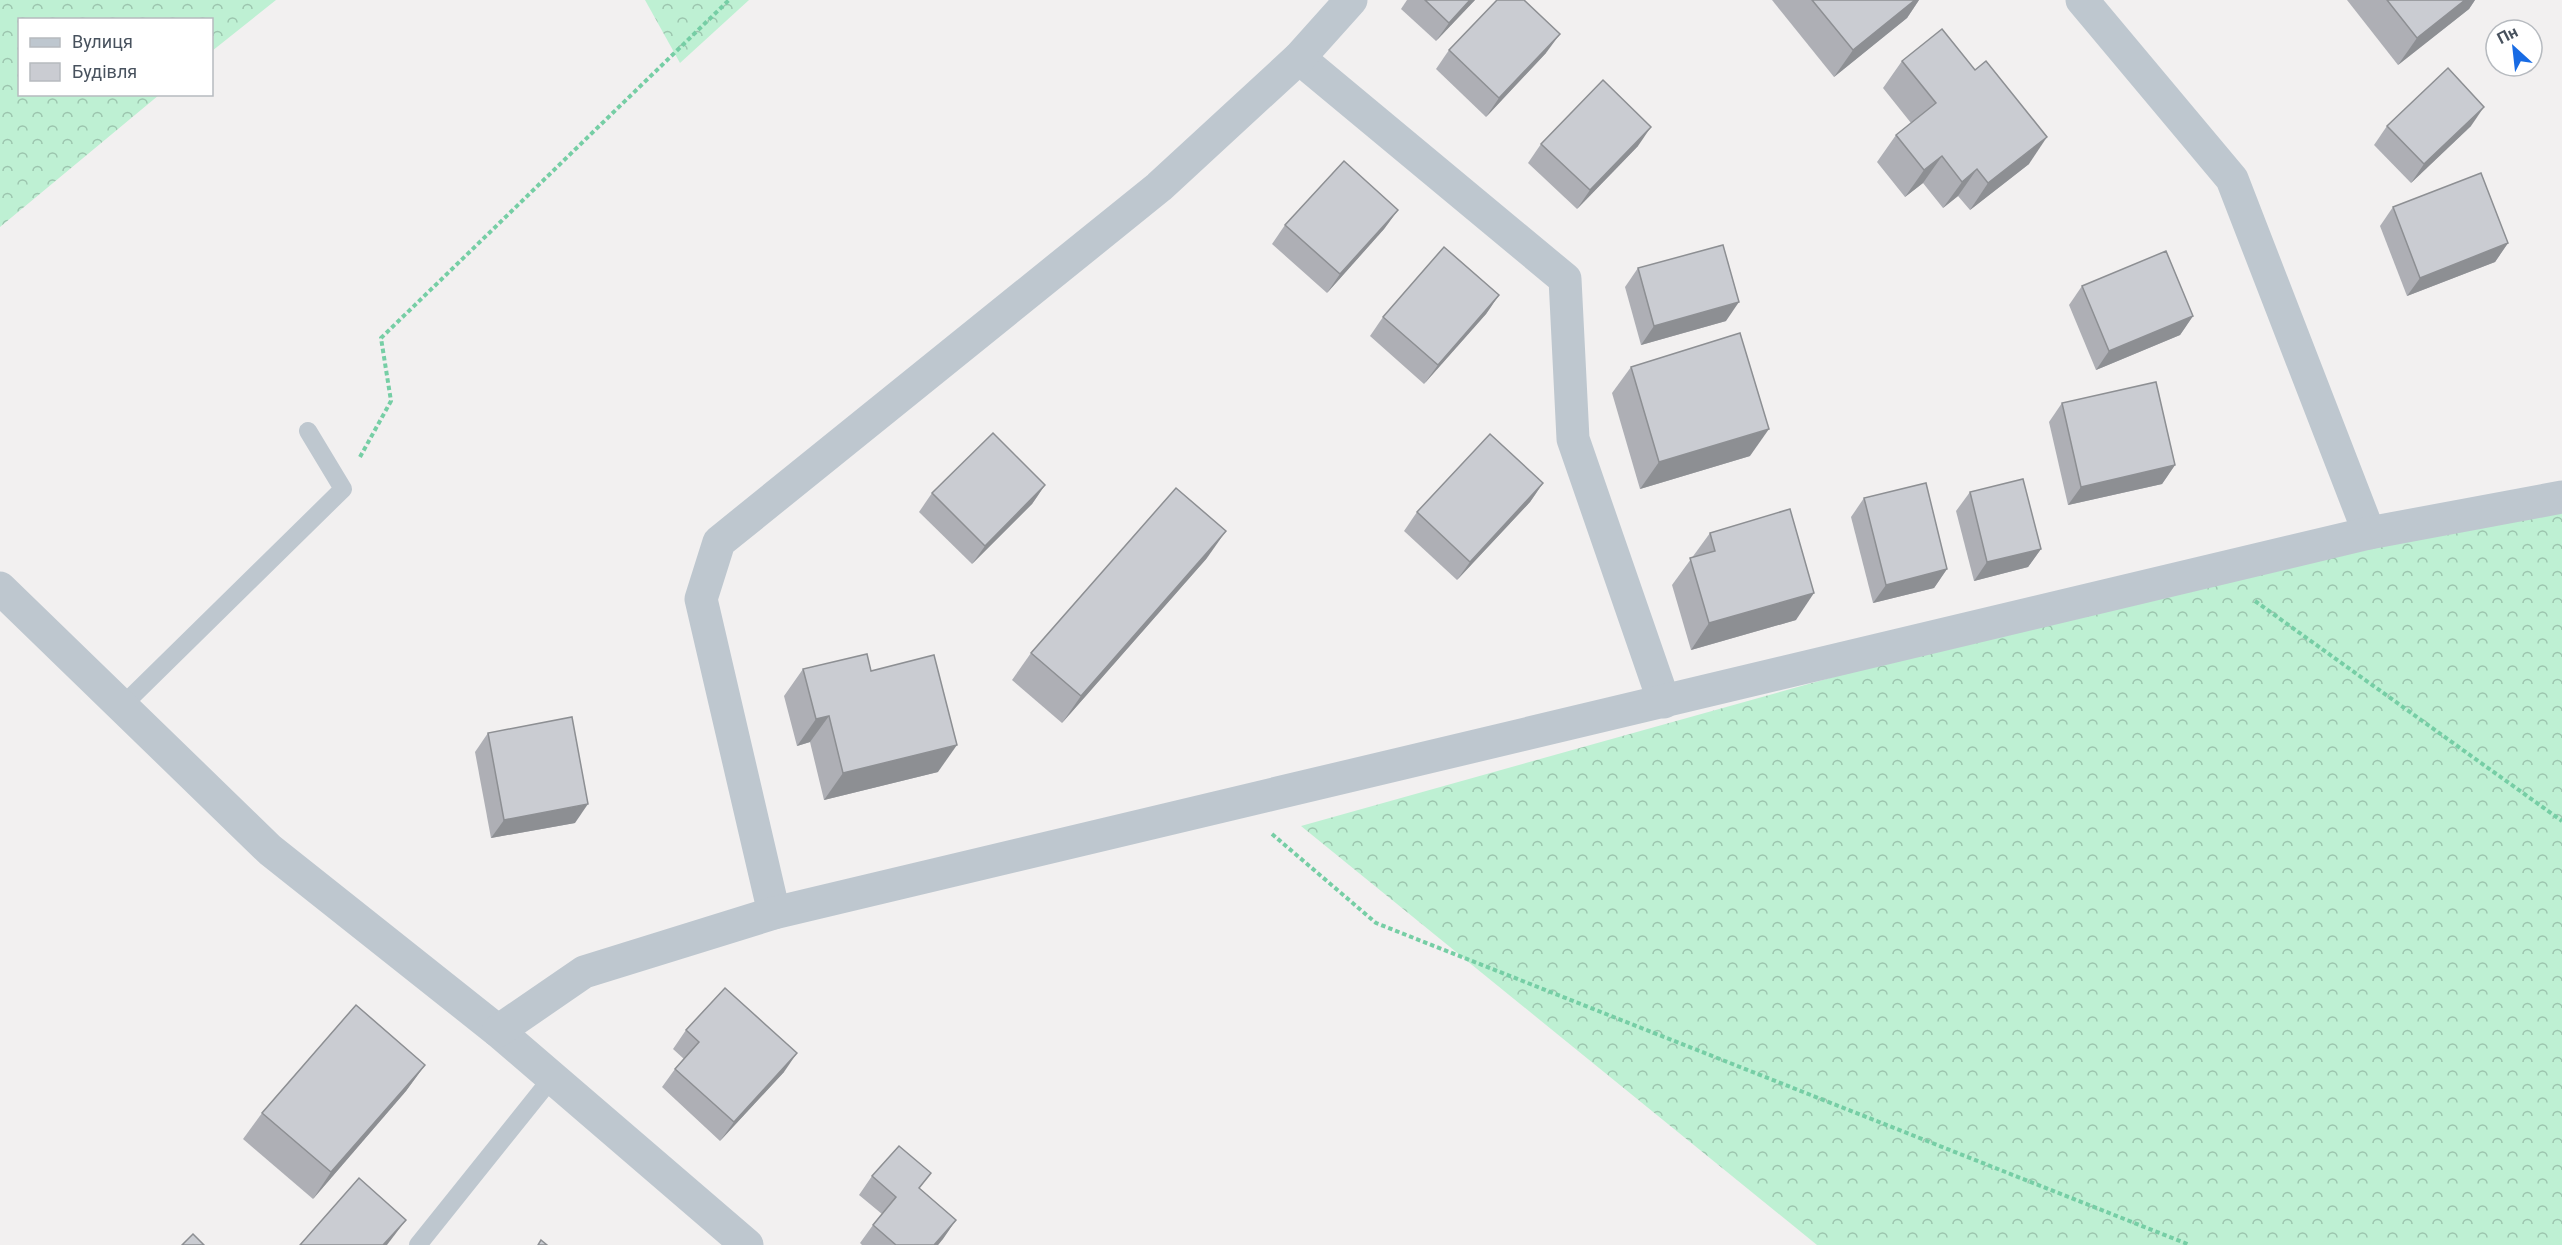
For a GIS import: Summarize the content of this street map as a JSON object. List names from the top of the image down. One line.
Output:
{"legend":["Вулиця","Будівля"],"north":"top left"}
